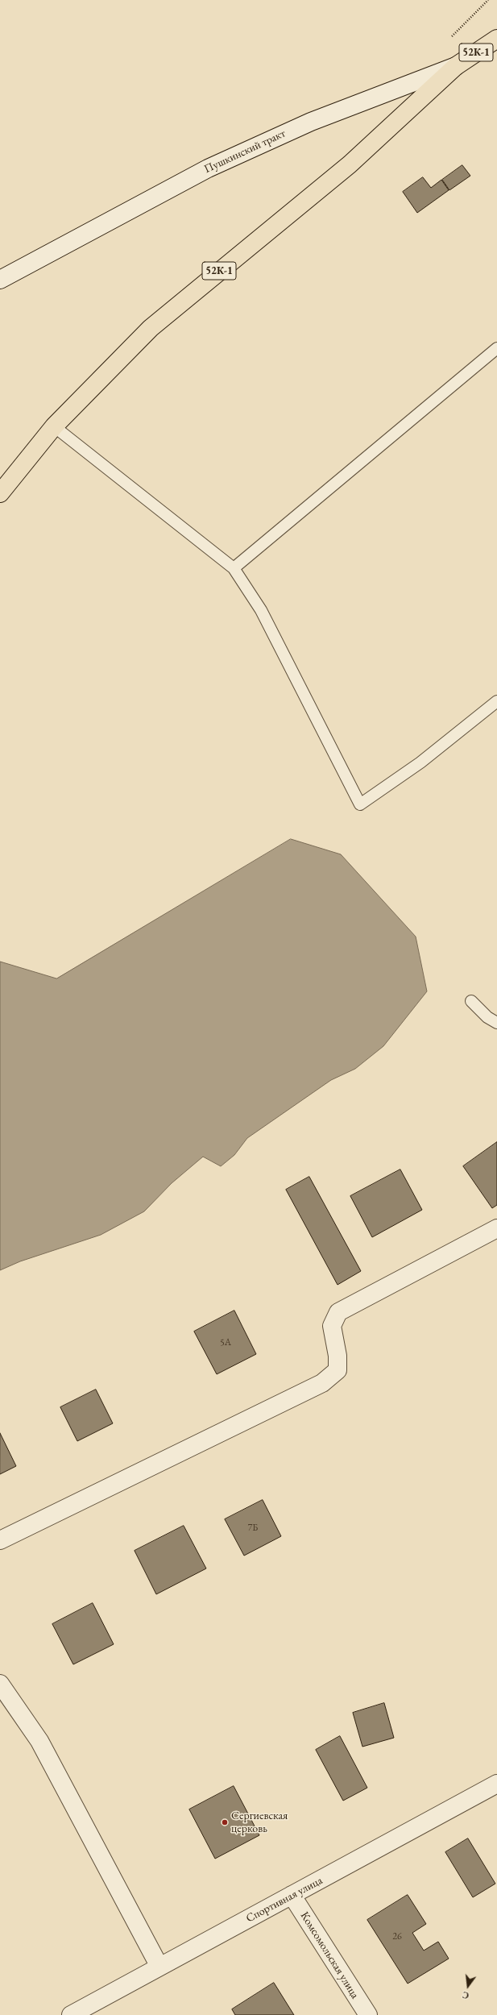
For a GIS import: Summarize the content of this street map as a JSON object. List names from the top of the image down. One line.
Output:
{"streets":{"main road":["52К-1","Пушкинский тракт"],"street":["Спортивная улица","Комсомольская улица"]},"crossings":[["52К-1","Пушкинский тракт"],["Спортивная улица","Комсомольская улица"]],"places":["Сергиевская церковь"],"house_numbers":["5А","7Б","26"],"north":"bottom"}
